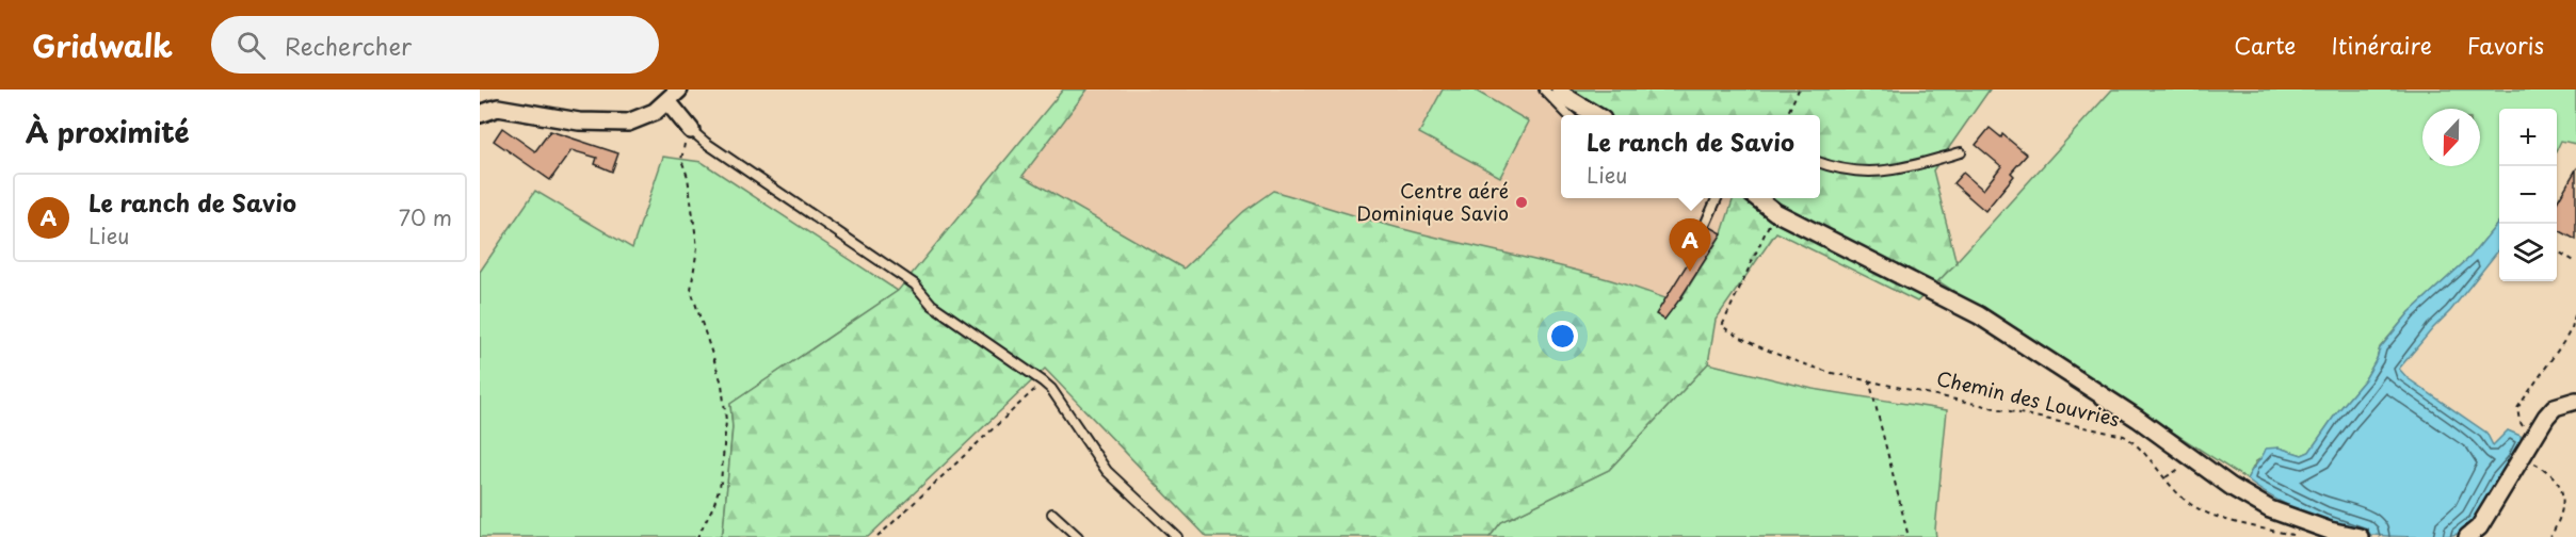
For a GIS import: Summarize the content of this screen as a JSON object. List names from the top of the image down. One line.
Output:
{"streets":{"path":["Chemin des Louvries"]},"places":["Centre aéré Dominique Savio"],"north":"bottom","page":{"header":"Gridwalk","search":"Rechercher","nav":["Carte","Itinéraire","Favoris"],"heading":"À proximité","map_buttons":["+","−"],"popup":["Le ranch de Savio","Lieu"],"list":[{"mark":"A","name":"Le ranch de Savio","note":"Lieu","value":"70 m"}],"pins":"A"}}
